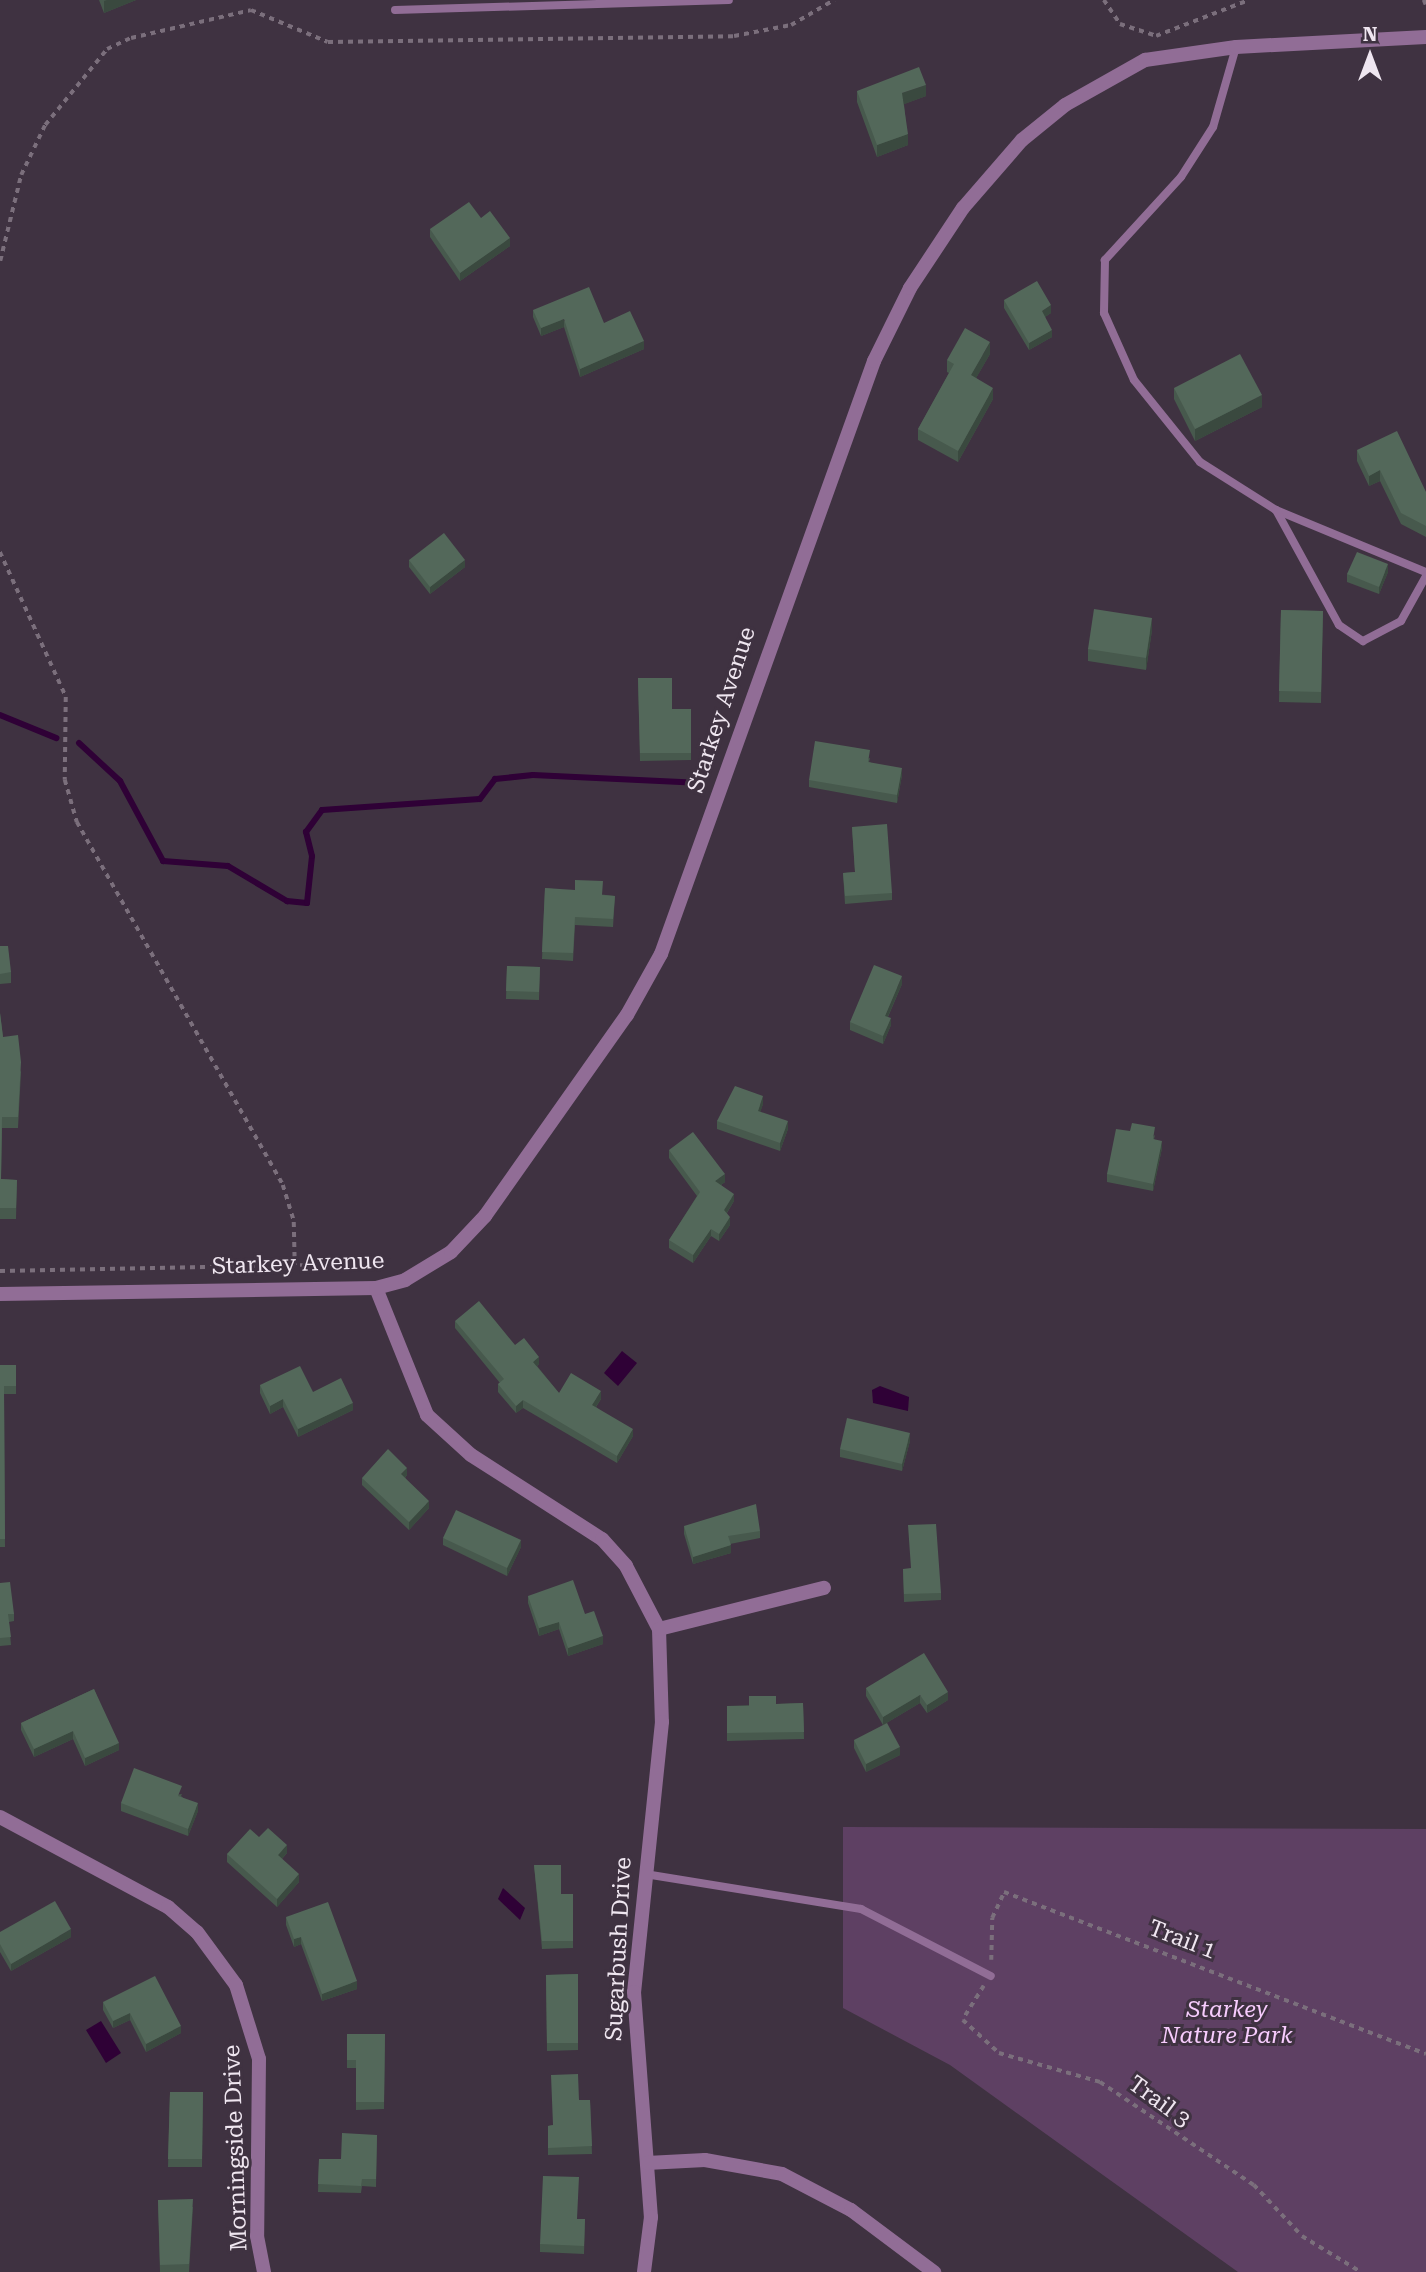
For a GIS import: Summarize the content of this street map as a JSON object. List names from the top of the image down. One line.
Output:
{"streets":{"street":["Starkey Avenue","Sugarbush Drive","Morningside Drive"],"path":["Trail 1","Trail 3"]},"crossings":[["Starkey Avenue","Sugarbush Drive"],["Trail 1","Trail 3"]],"parks":["Starkey Nature Park"],"north":"top"}
